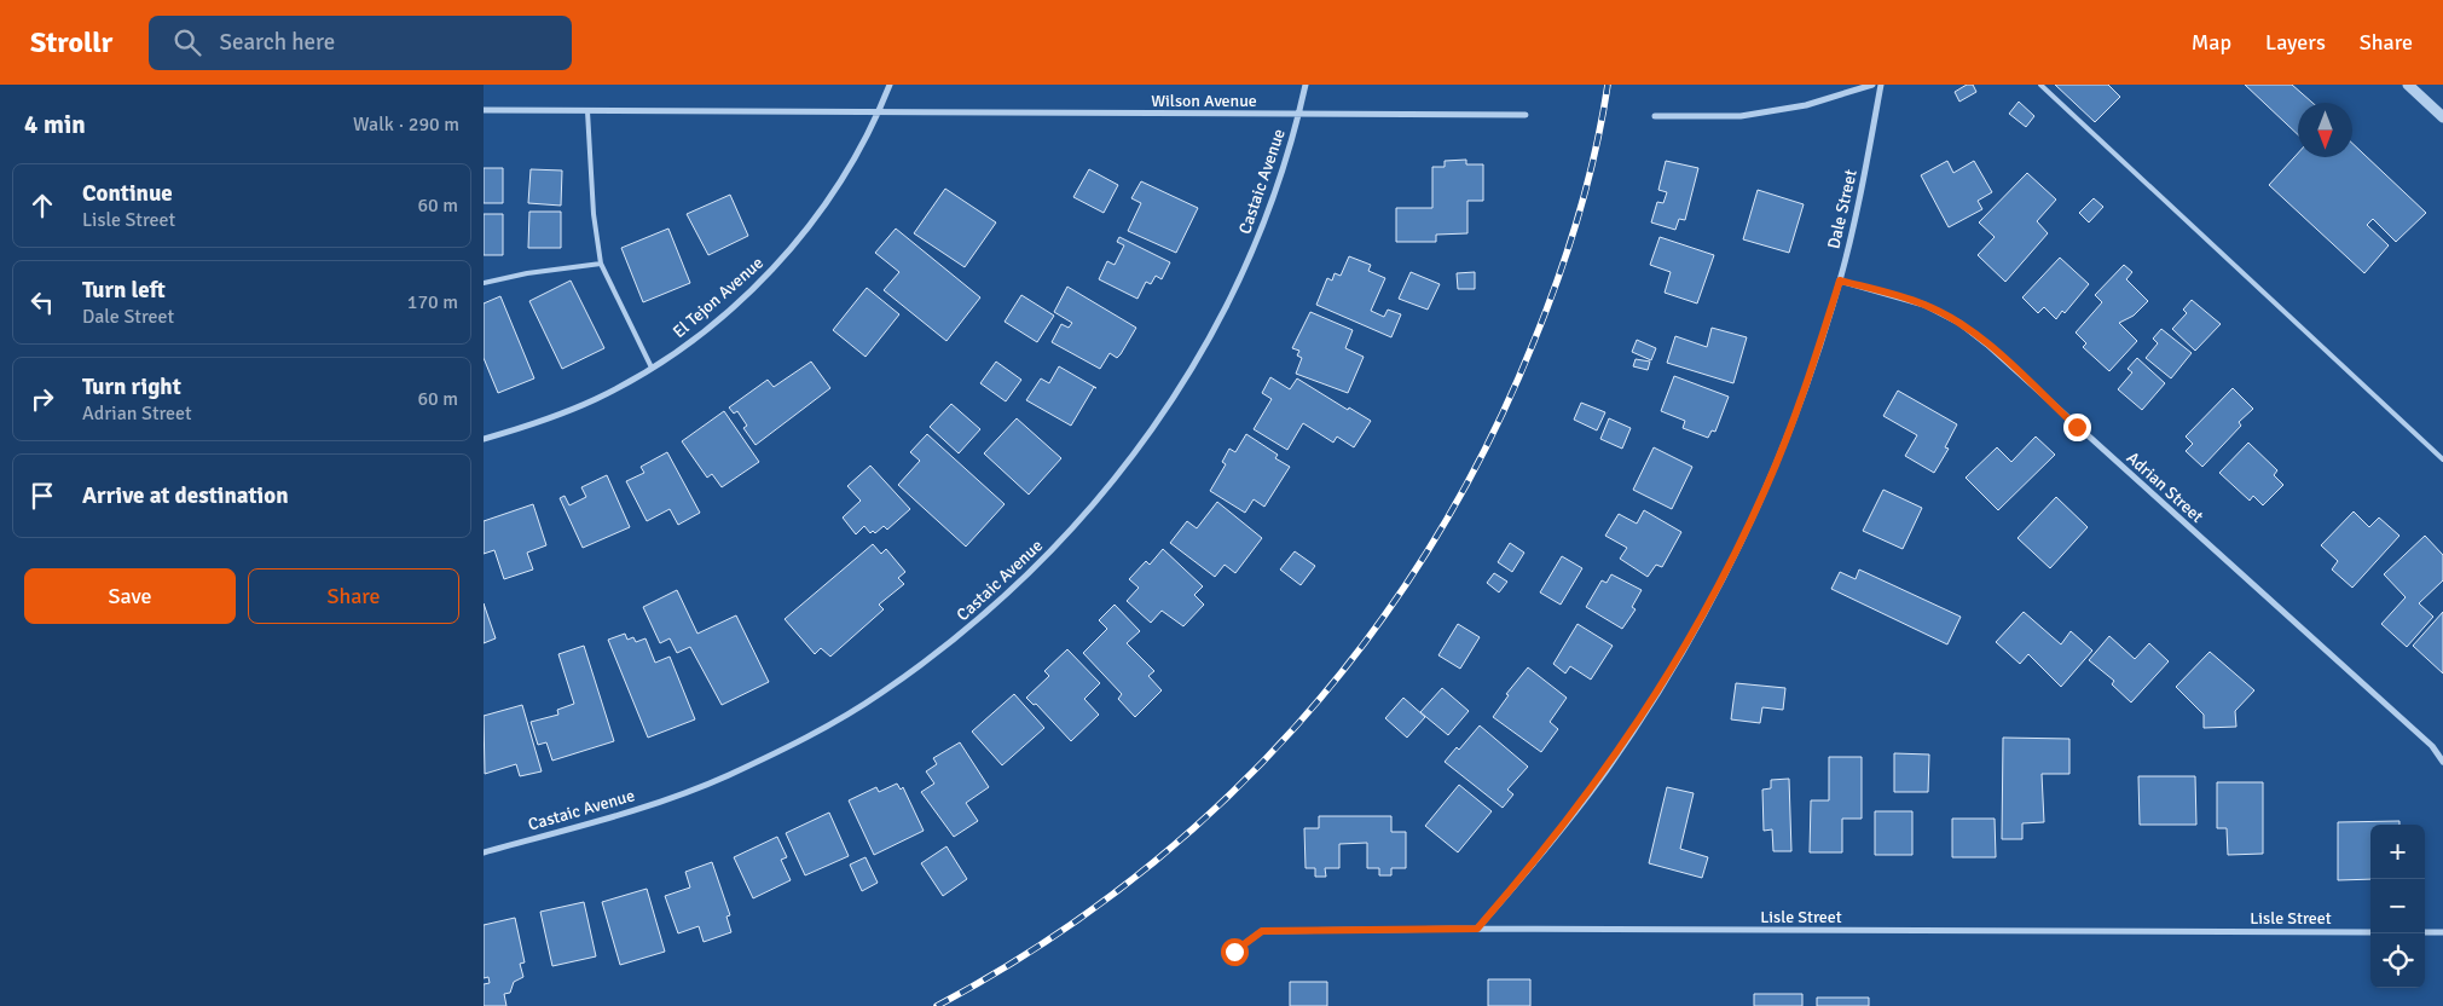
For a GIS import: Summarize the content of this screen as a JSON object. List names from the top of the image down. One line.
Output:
{"streets":{"street":["Wilson Avenue","Castaic Avenue","Dale Street","El Tejon Avenue","Adrian Street","Lisle Street"]},"crossings":[["Wilson Avenue","Castaic Avenue"],["Wilson Avenue","El Tejon Avenue"],["Dale Street","Adrian Street"],["Dale Street","Lisle Street"]],"north":"bottom","page":{"header":"Strollr","search":"Search here","nav":["Map","Layers","Share"],"heading":["4 min","Walk · 290 m"],"list":[["Continue","Lisle Street","60 m"],["Turn left","Dale Street","170 m"],["Turn right","Adrian Street","60 m"],"Arrive at destination"],"buttons":["Save","Share"],"map_buttons":["+","−"]}}
